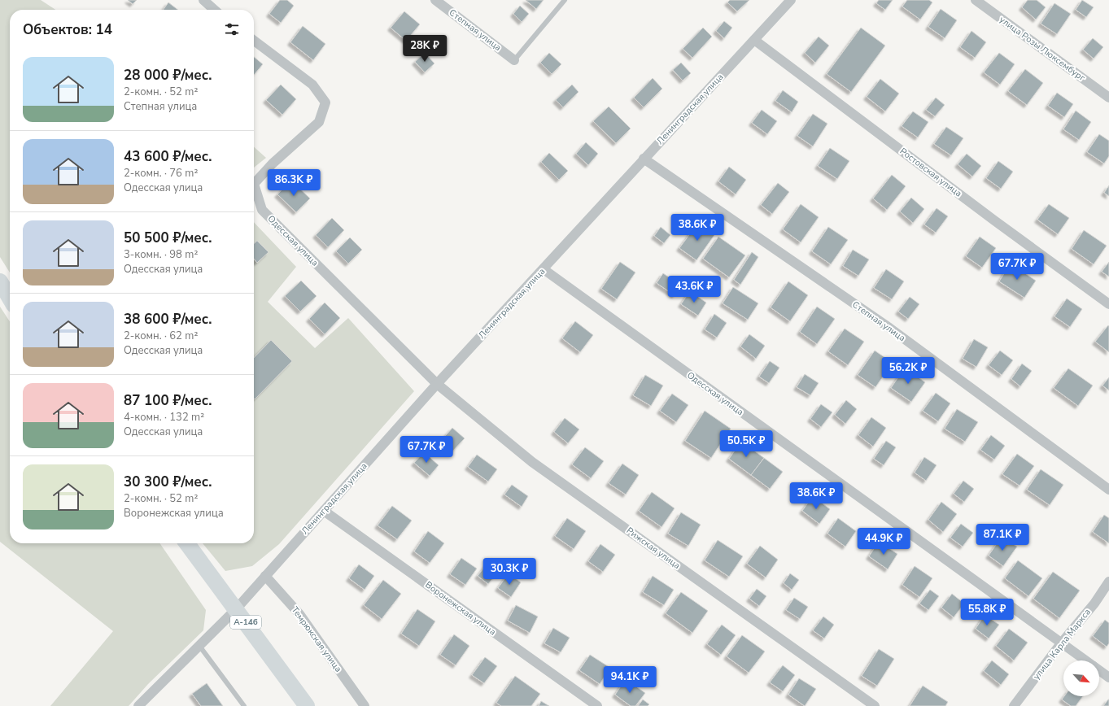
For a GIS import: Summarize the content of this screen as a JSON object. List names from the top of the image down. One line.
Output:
{"streets":{"highway":["А-146"],"street":["Степная улица","улица Розы Люксембург","Ленинградская улица","Ростовская улица","Одесская улица","Рижская улица","Воронежская улица","Темрюкская улица","улица Карла Маркса"]},"crossings":[["Степная улица","Ленинградская улица"],["Ленинградская улица","Ростовская улица"],["Ленинградская улица","Одесская улица"],["Ленинградская улица","Рижская улица"],["Ленинградская улица","Воронежская улица"],["Ленинградская улица","А-146"],["Ленинградская улица","Темрюкская улица"],["Одесская улица","Рижская улица"],["Одесская улица","улица Карла Маркса"]],"north":"bottom right","page":{"heading":"Объектов: 14","price":["28K ₽","86.3K ₽","38.6K ₽","67.7K ₽","43.6K ₽","56.2K ₽","50.5K ₽","67.7K ₽","38.6K ₽","87.1K ₽","44.9K ₽","30.3K ₽","55.8K ₽","94.1K ₽"],"list":[{"name":"28 000 ₽/мес.","note":"2-комн. · 52 m² · Степная улица"},{"name":"43 600 ₽/мес.","note":"2-комн. · 76 m² · Одесская улица"},{"name":"50 500 ₽/мес.","note":"3-комн. · 98 m² · Одесская улица"},{"name":"38 600 ₽/мес.","note":"2-комн. · 62 m² · Одесская улица"},{"name":"87 100 ₽/мес.","note":"4-комн. · 132 m² · Одесская улица"},{"name":"30 300 ₽/мес.","note":"2-комн. · 52 m² · Воронежская улица"}]}}
